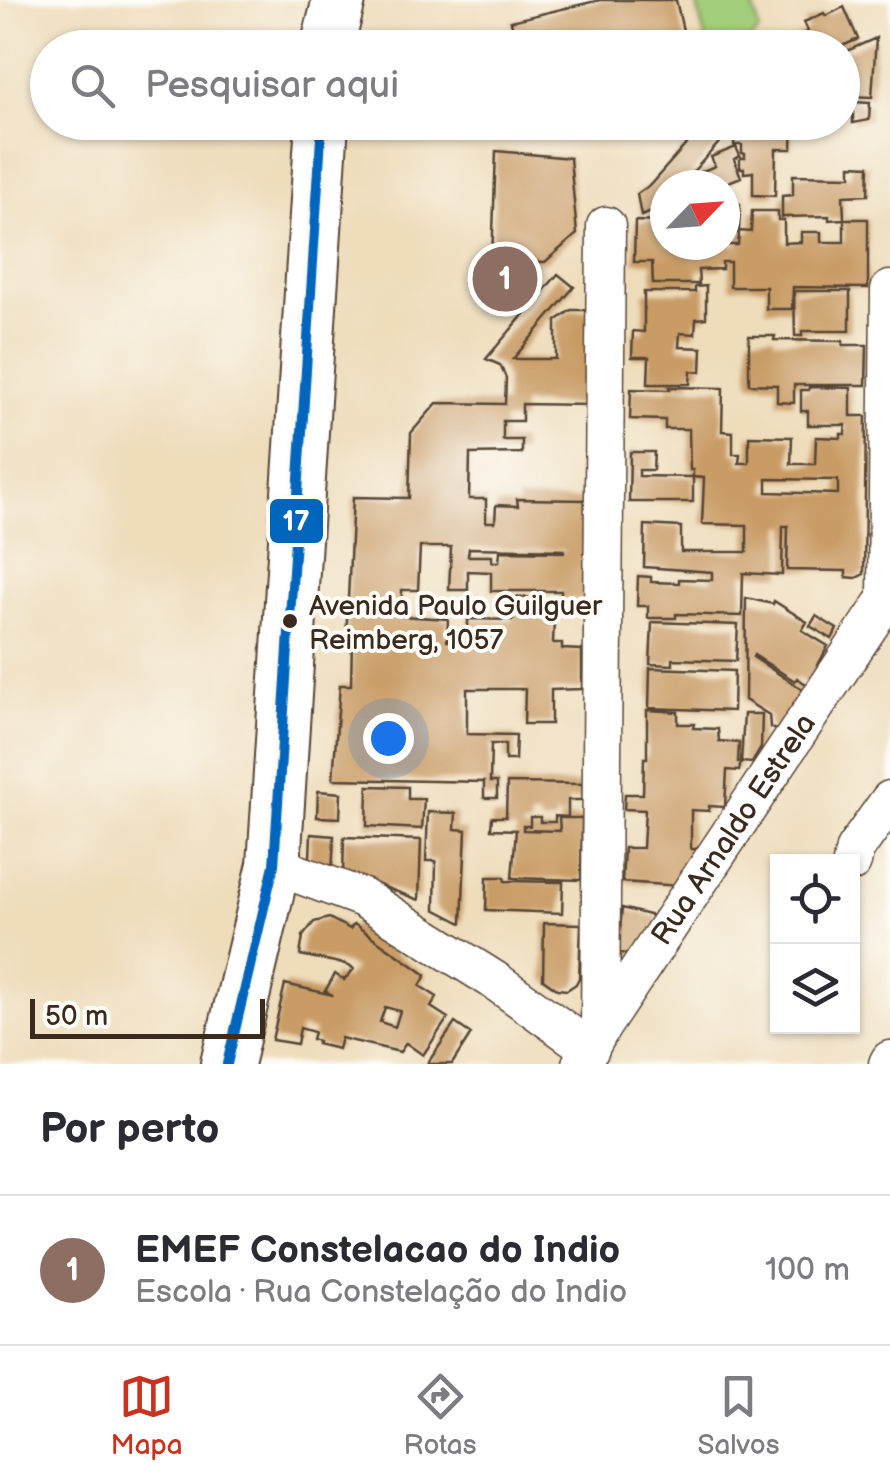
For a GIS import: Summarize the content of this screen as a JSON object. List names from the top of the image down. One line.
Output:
{"streets":{"street":["Rua Arnaldo Estrela"]},"places":["Avenida Paulo Guilguer Reimberg, 1057"],"lines":["transit line 17"],"scale_bar":"50 m","north":"top right","page":{"search":"Pesquisar aqui","pins":"1","scale":"50 m","heading":"Por perto","list":[{"mark":"1","name":"EMEF Constelacao do Indio","note":"Escola · Rua Constelação do Indio","value":"100 m"}],"nav":["Mapa","Rotas","Salvos"]}}
